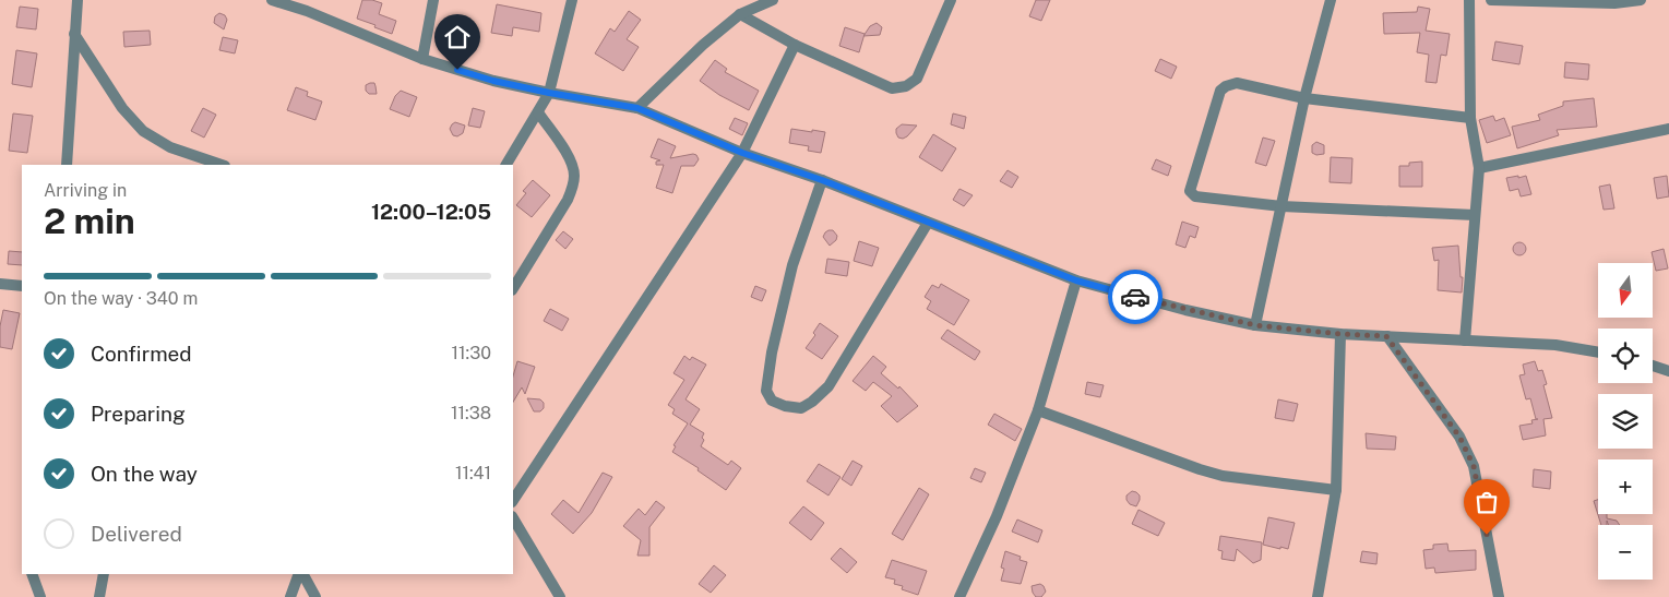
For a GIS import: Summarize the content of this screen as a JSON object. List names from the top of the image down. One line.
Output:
{"north":"bottom","page":{"heading":["2 min","Arriving in","12:00–12:05"],"bar":"On the way · 340 m","map_buttons":["+","−"],"list":[["Confirmed","11:30"],["Preparing","11:38"],["On the way","11:41"],"Delivered"]}}
